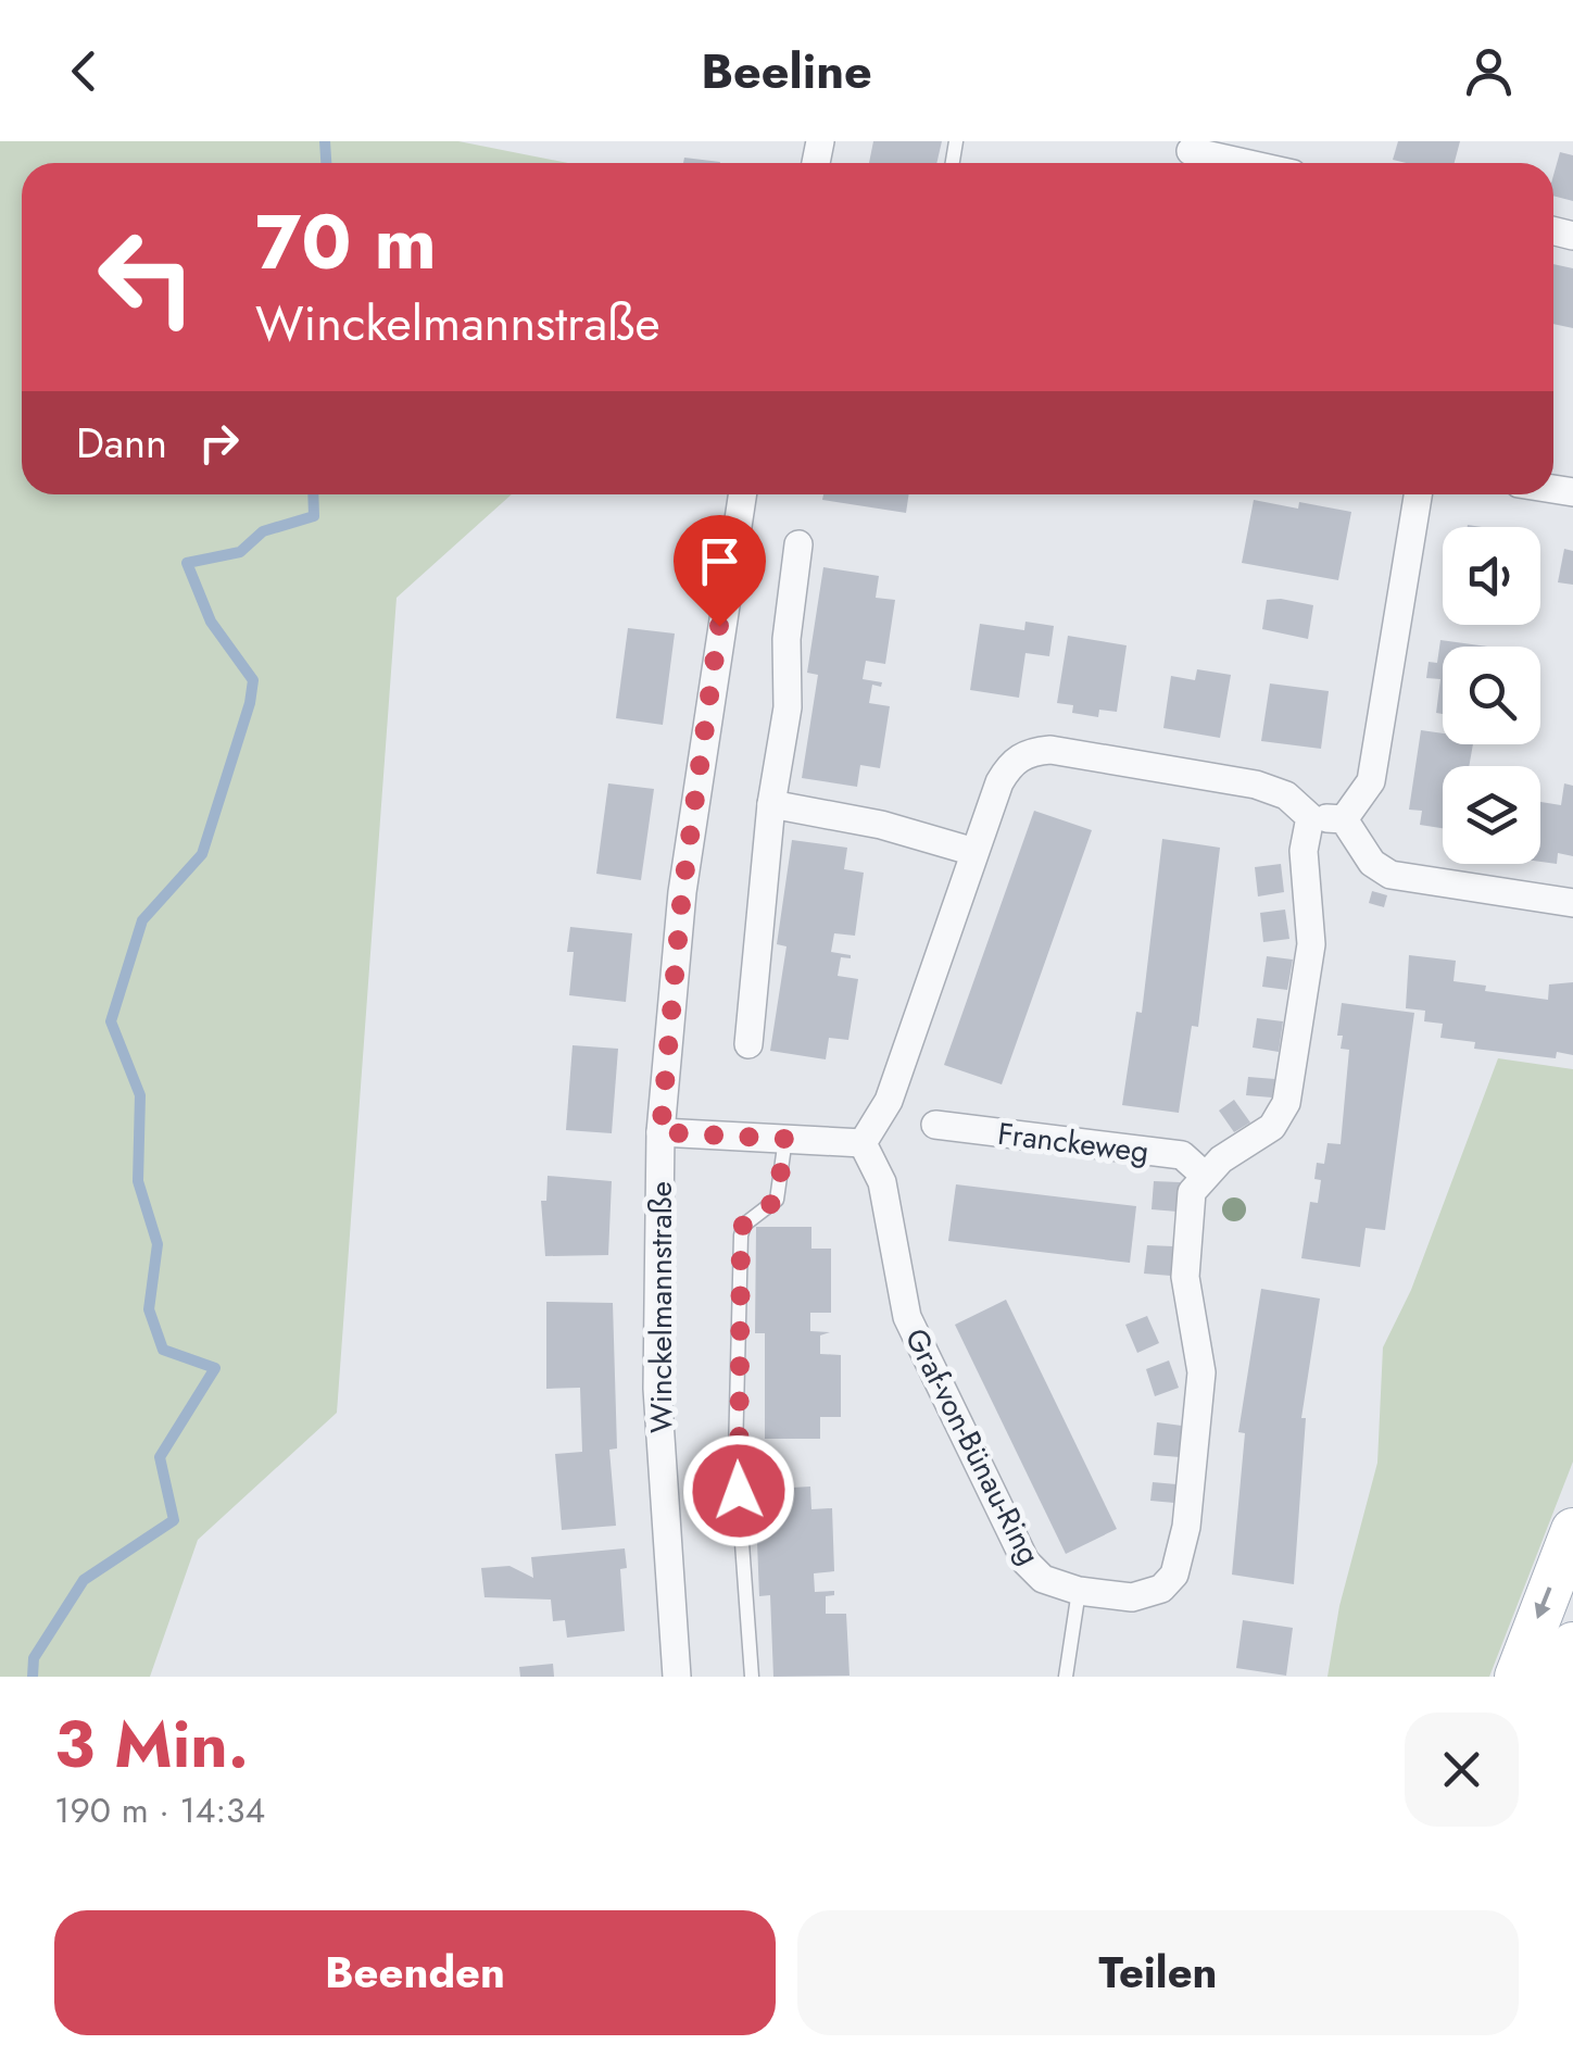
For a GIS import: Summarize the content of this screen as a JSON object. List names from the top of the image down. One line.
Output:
{"streets":{"street":["Franckeweg","Winckelmannstraße","Graf-von-Bünau-Ring"]},"crossings":[["Franckeweg","Graf-von-Bünau-Ring"]],"page":{"header":"Beeline","turn":["70 m","Winckelmannstraße"],"then":"Dann","heading":["3 Min.","190 m · 14:34"],"buttons":["Beenden","Teilen"]}}
